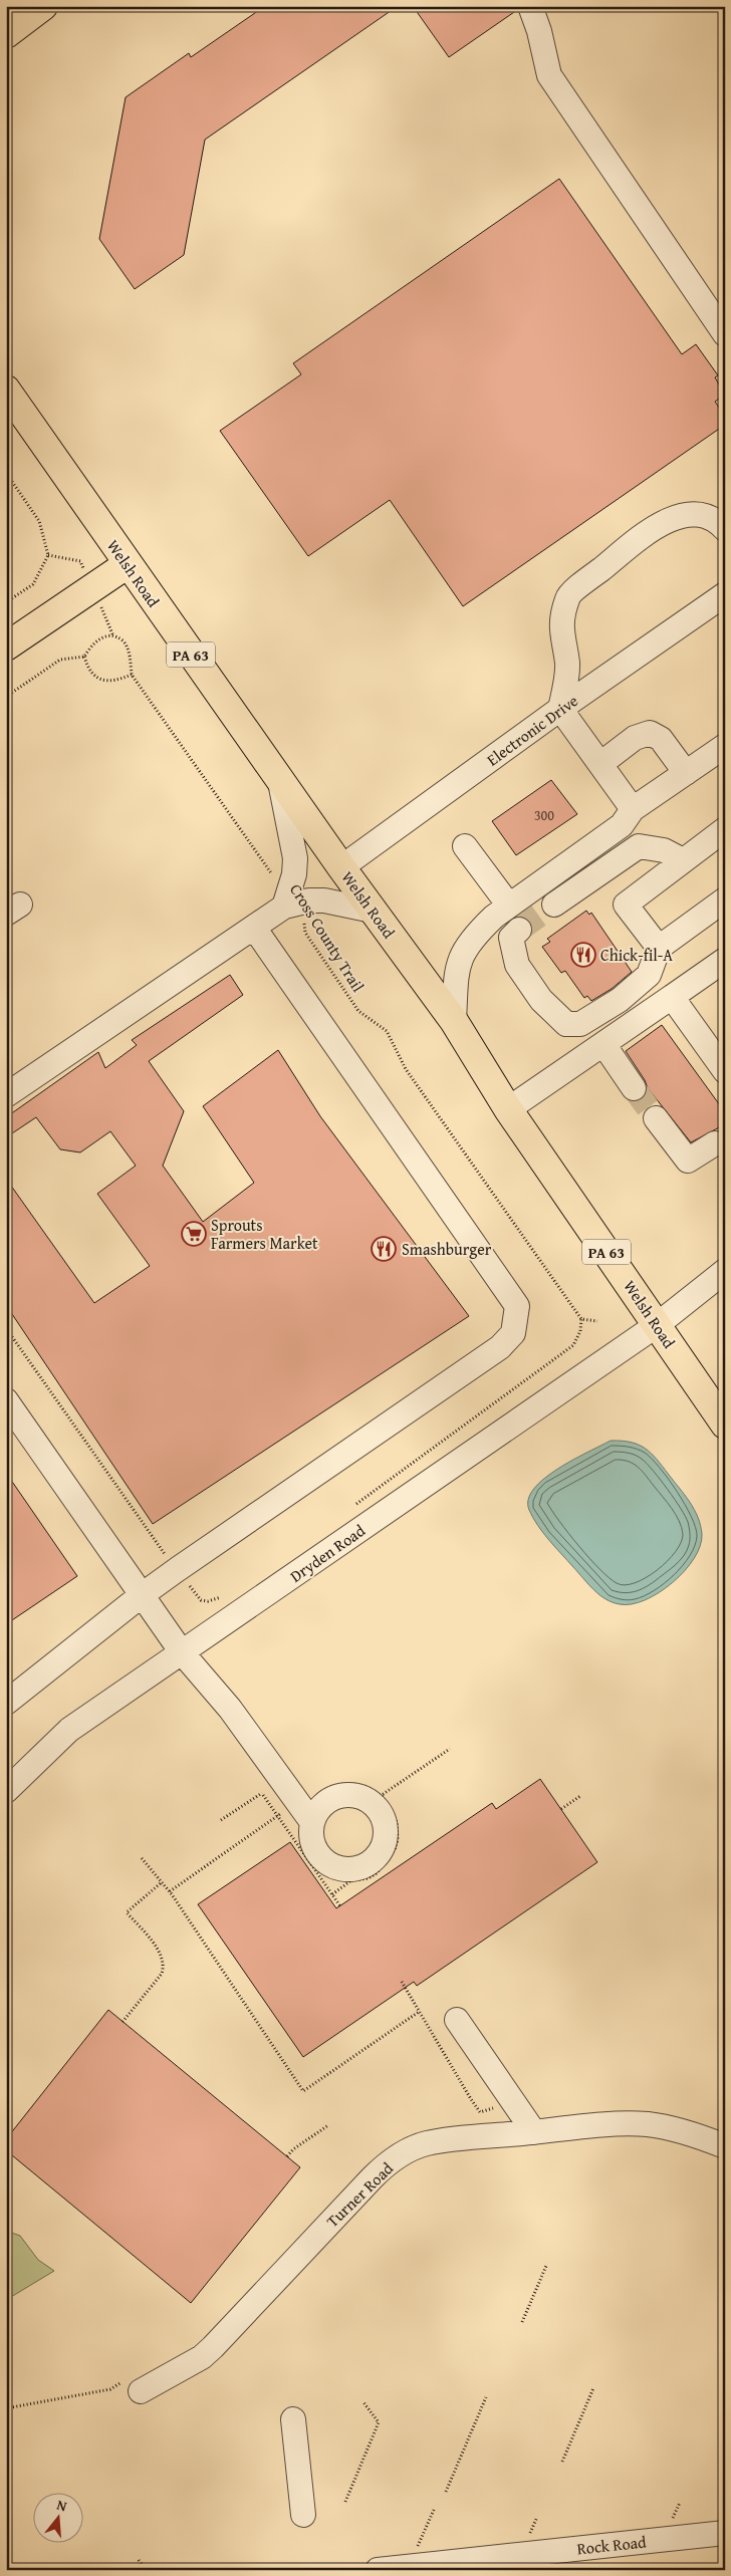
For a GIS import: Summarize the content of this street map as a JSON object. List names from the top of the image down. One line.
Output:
{"streets":{"main road":["Welsh Road","PA 63"],"street":["Electronic Drive","Dryden Road","Turner Road","Rock Road"],"path":["Cross County Trail"]},"crossings":[["Welsh Road","Electronic Drive"],["Welsh Road","Dryden Road"]],"places":{"restaurant":["Chick-fil-A","Smashburger"],"supermarket":["Sprouts Farmers Market"]},"house_numbers":["300"],"north":"top"}
